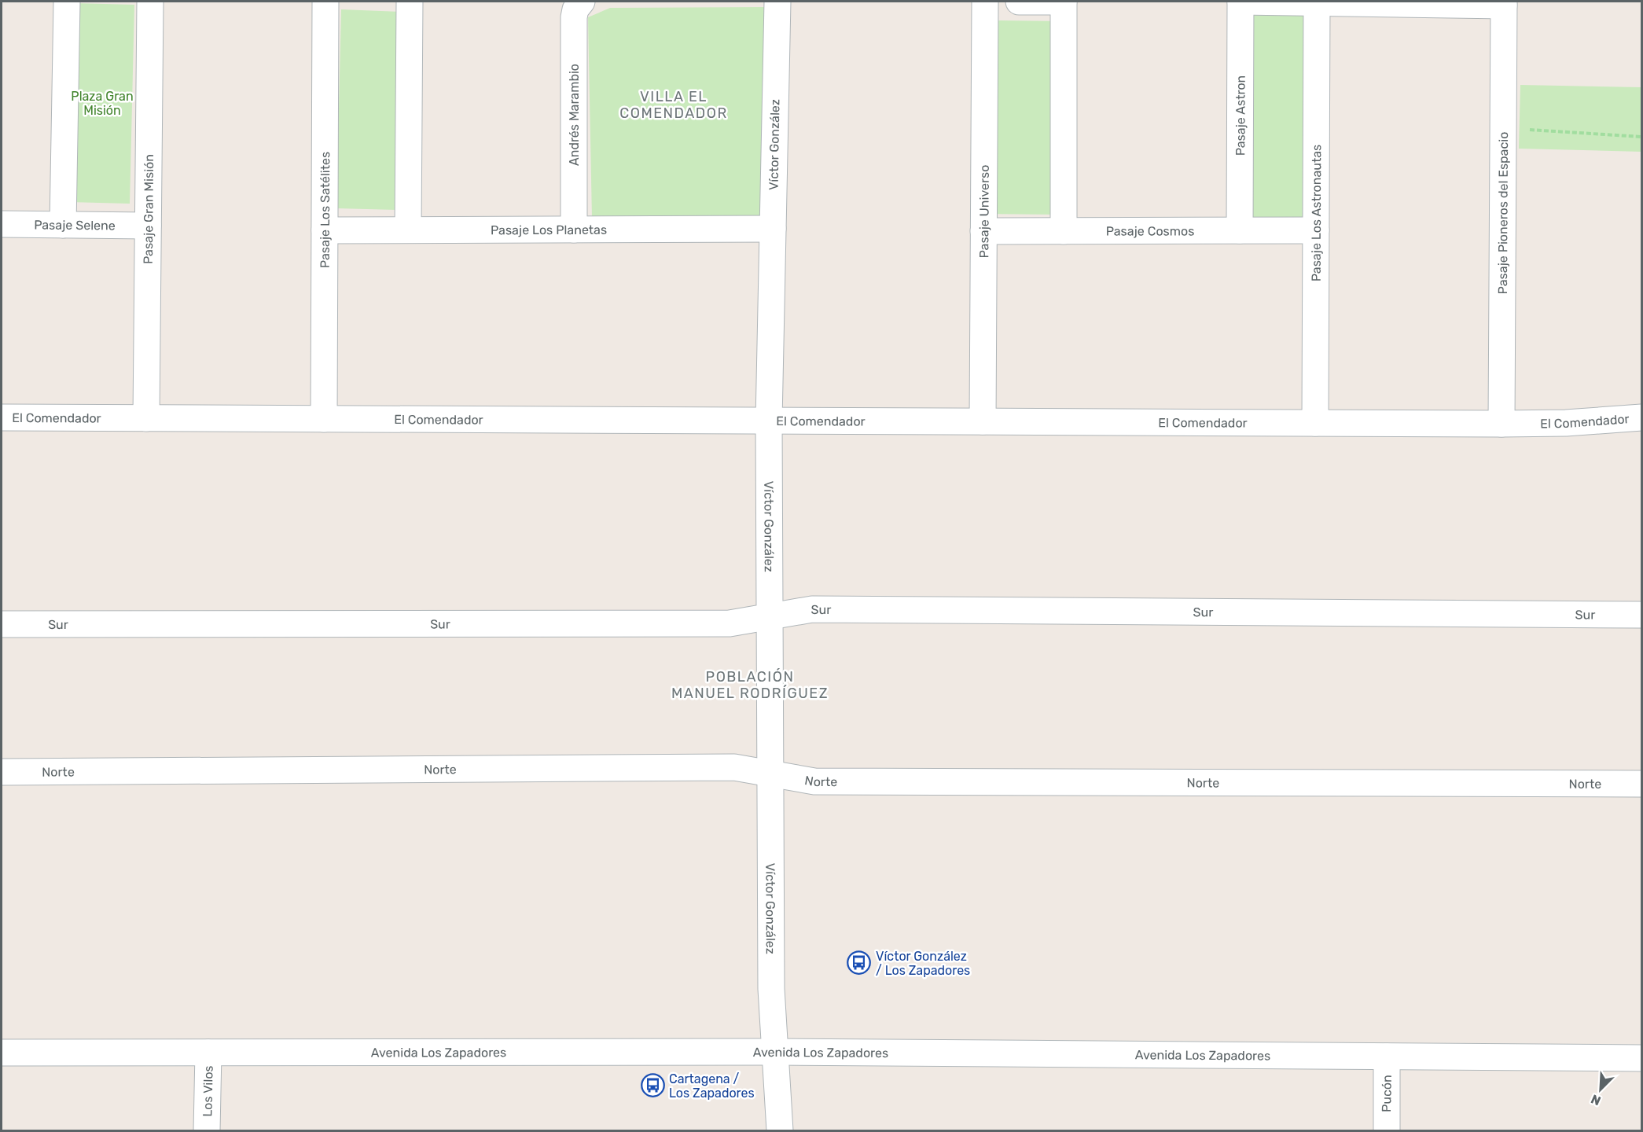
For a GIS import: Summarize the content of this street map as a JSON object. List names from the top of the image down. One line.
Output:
{"streets":{"street":["Andrés Marambio","Pasaje Astron","Víctor González","Pasaje Gran Misión","Pasaje Los Satélites","Pasaje Universo","Pasaje Pioneros del Espacio","Pasaje Los Astronautas","Pasaje Selene","Pasaje Los Planetas","Pasaje Cosmos","El Comendador","Sur","Norte","Avenida Los Zapadores","Los Vilos","Pucón"]},"crossings":[["Andrés Marambio","Pasaje Los Planetas"],["Pasaje Astron","Pasaje Cosmos"],["Víctor González","Pasaje Los Planetas"],["Víctor González","El Comendador"],["Víctor González","Sur"],["Víctor González","Norte"],["Víctor González","Avenida Los Zapadores"],["Pasaje Gran Misión","Pasaje Selene"],["Pasaje Gran Misión","El Comendador"],["Pasaje Los Satélites","Pasaje Los Planetas"],["Pasaje Los Satélites","El Comendador"],["Pasaje Universo","Pasaje Cosmos"],["Pasaje Universo","El Comendador"],["Pasaje Pioneros del Espacio","El Comendador"],["Pasaje Los Astronautas","Pasaje Cosmos"],["Pasaje Los Astronautas","El Comendador"],["Avenida Los Zapadores","Los Vilos"],["Avenida Los Zapadores","Pucón"]],"districts":["VILLA EL COMENDADOR","POBLACIÓN MANUEL RODRÍGUEZ"],"parks":["Plaza Gran Misión"],"places":{"bus stop":["Víctor González / Los Zapadores","Cartagena / Los Zapadores"]},"north":"bottom left"}
